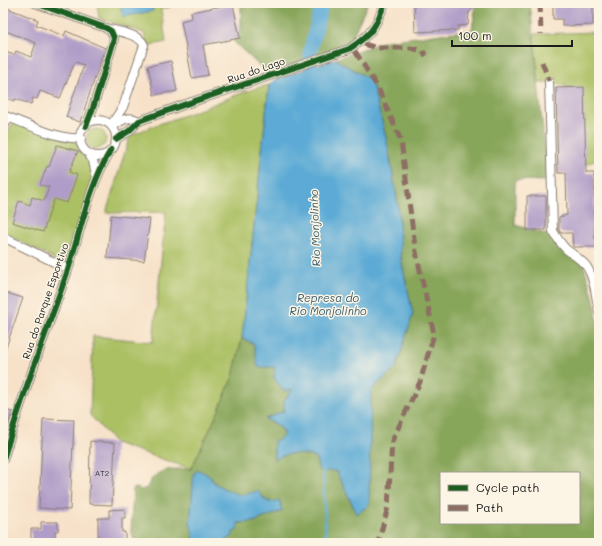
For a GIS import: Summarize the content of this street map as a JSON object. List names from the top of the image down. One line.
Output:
{"streets":{"street":["Rua do Lago","Rua do Parque Esportivo"]},"crossings":[["Rua do Lago","Rua do Parque Esportivo"]],"water":["Rio Monjolinho","Represa do Rio Monjolinho"],"house_numbers":["AT2"],"legend":["Cycle path","Path"],"scale_bar":"100 m"}
